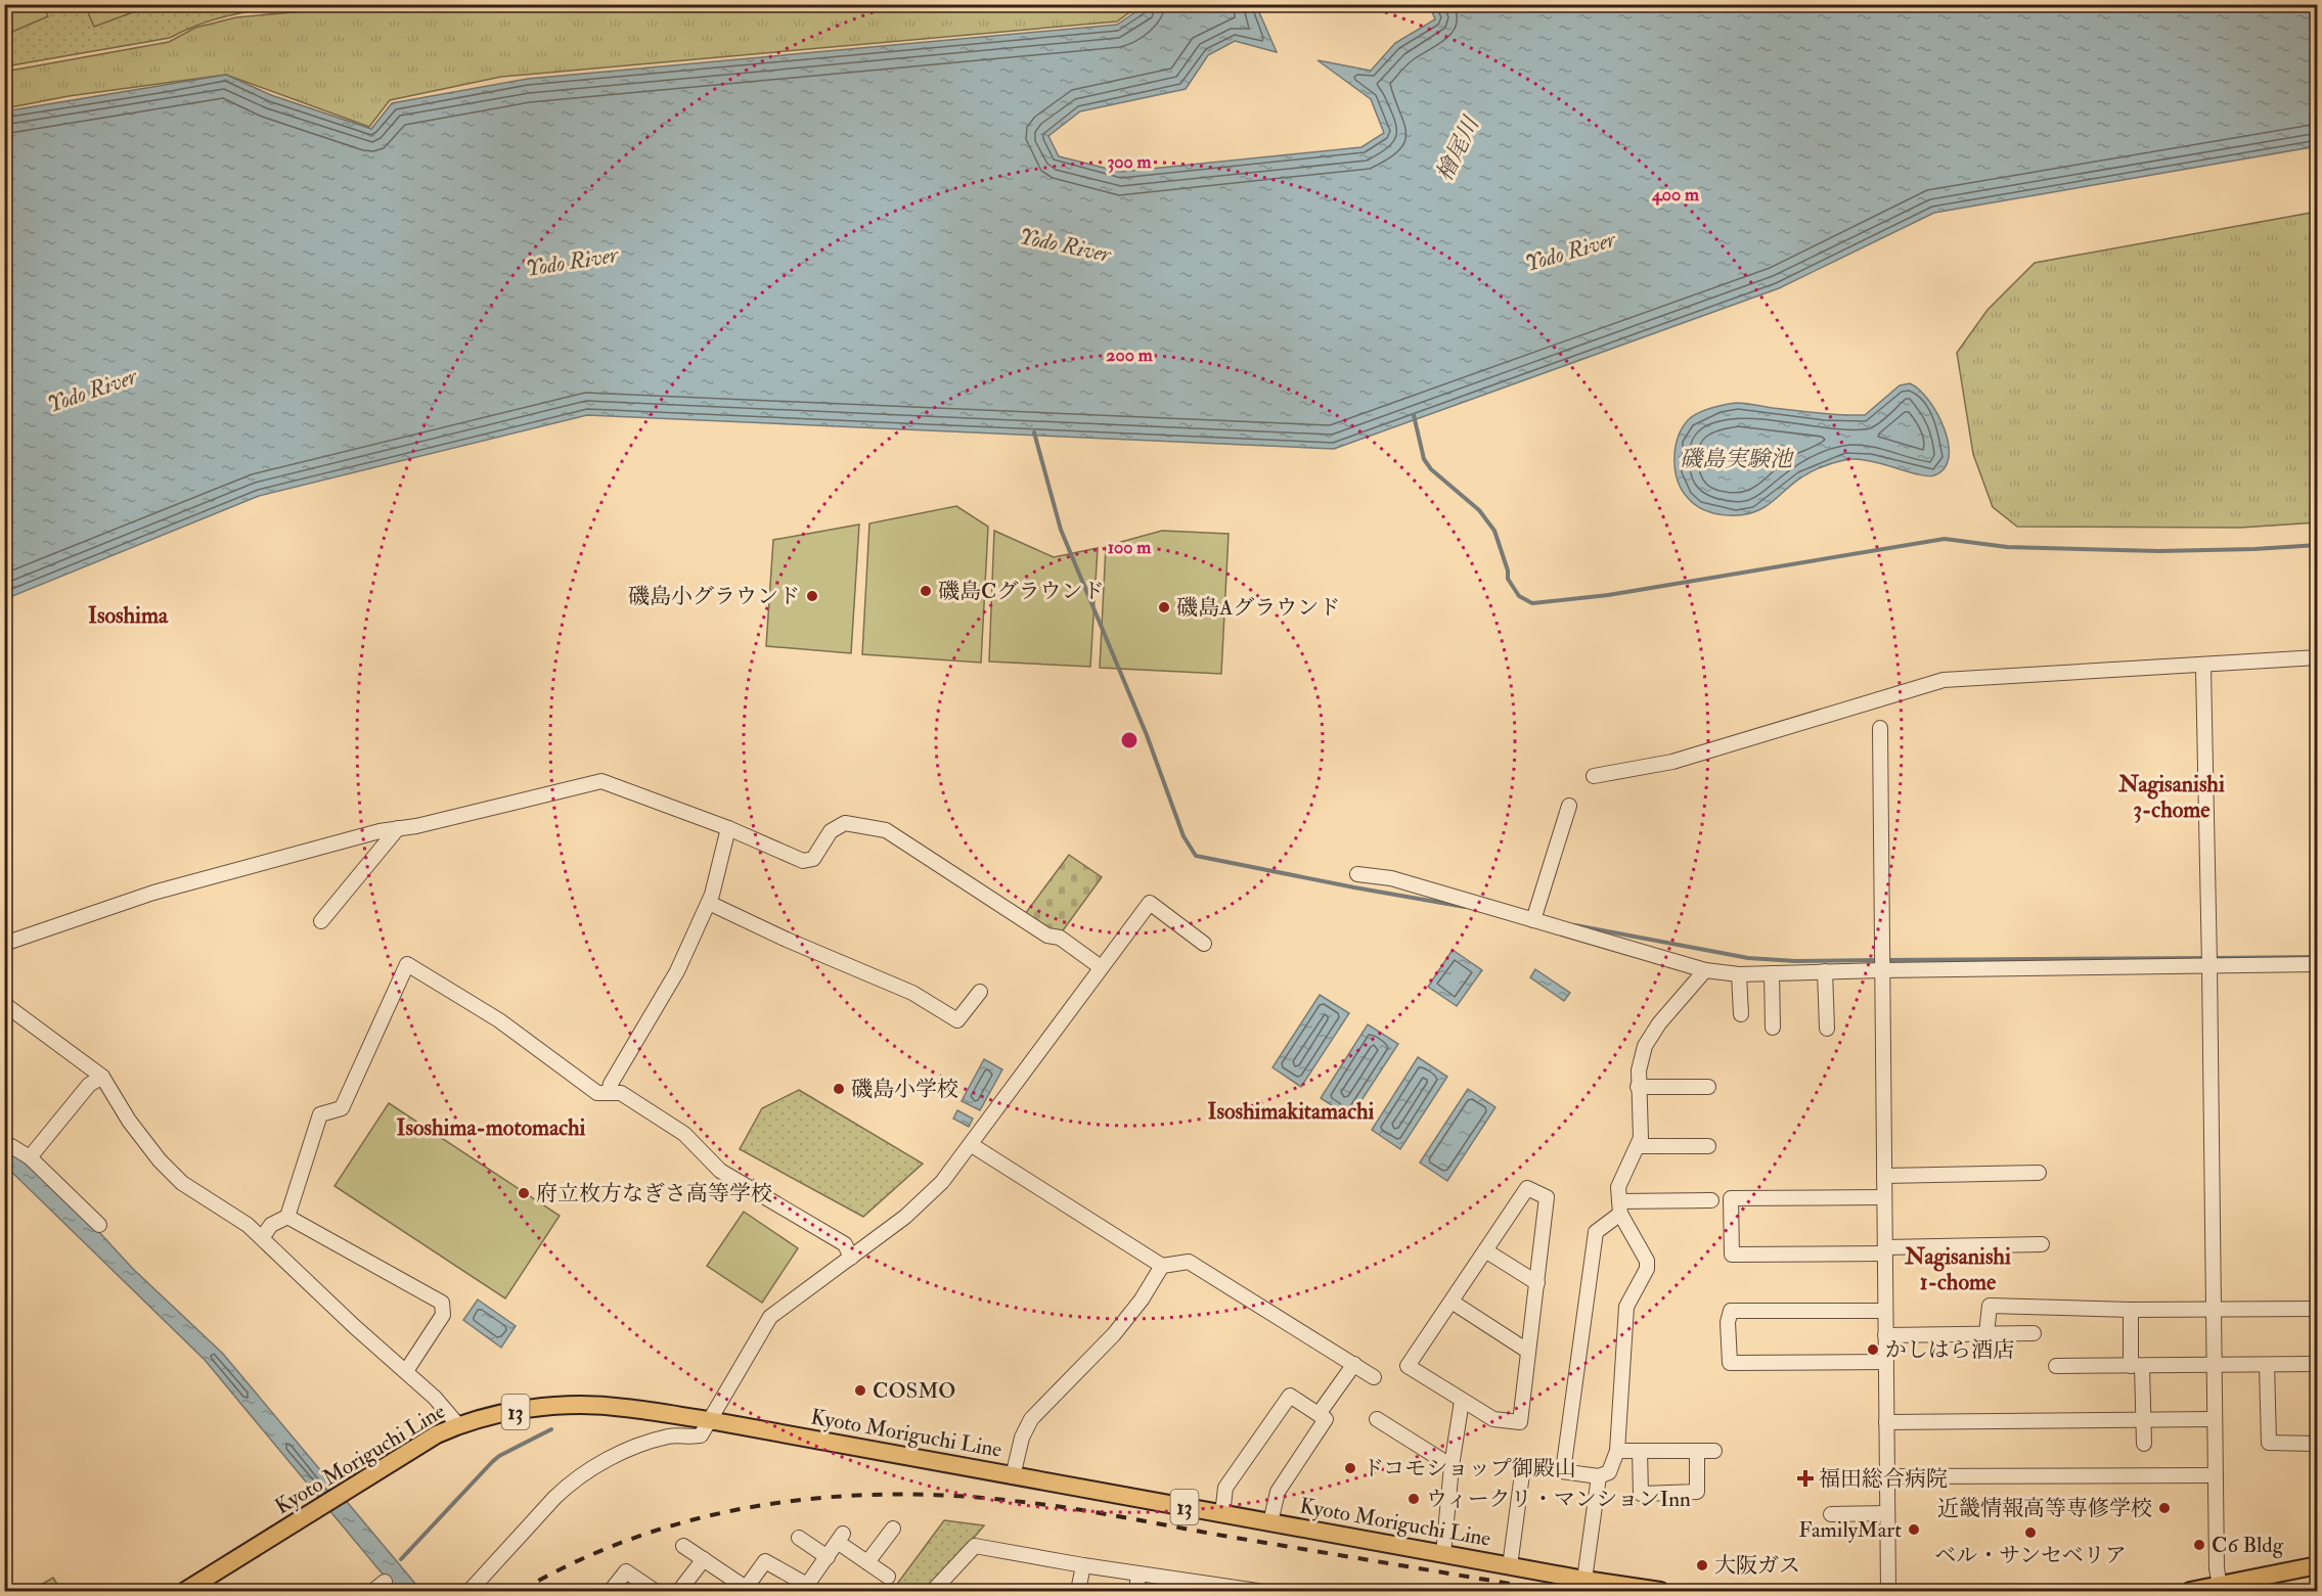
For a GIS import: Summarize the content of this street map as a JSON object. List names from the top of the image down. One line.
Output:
{"streets":{"main road":["13","Kyoto Moriguchi Line"]},"districts":["Isoshima","Nagisanishi 3-chome","Isoshimakitamachi","Isoshima-motomachi","Nagisanishi 1-chome"],"water":["檜尾川","Yodo River","磯島実験池"],"places":{"other":["磯島Cグラウンド","磯島小グラウンド","磯島Aグラウンド","磯島小学校","府立枚方なぎさ高等学校","かしはら酒店","COSMO","ドコモショップ御殿山","ウィークリ・マンションInn","近畿情報高等専修学校","FamilyMart","ベル・サンセベリア","C6 Bldg","大阪ガス"],"health":["福田総合病院"]},"rings":["300 m","400 m","200 m","100 m"]}
